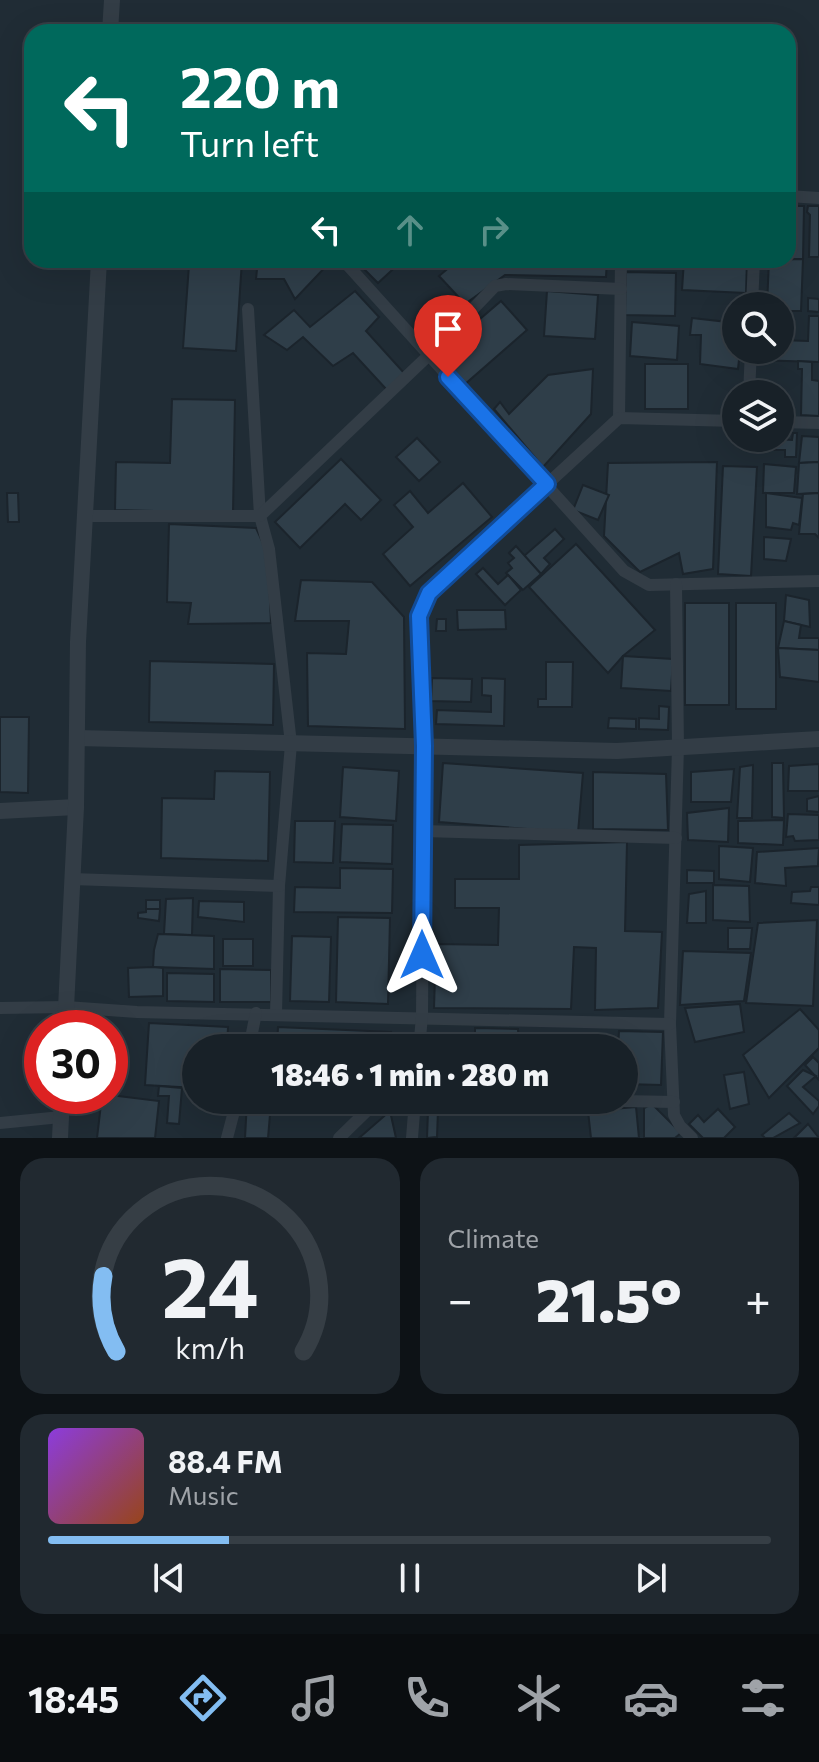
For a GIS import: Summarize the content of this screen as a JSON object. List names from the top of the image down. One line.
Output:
{"page":{"turn":["220 m","Turn left"],"limit":"30","trip":"18:46 · 1 min · 280 m","tile":"Climate","heat":["−","21.5°","+"],"song":["88.4 FM","Music"],"tabs":"18:45","gauge":["24","km/h"]}}
